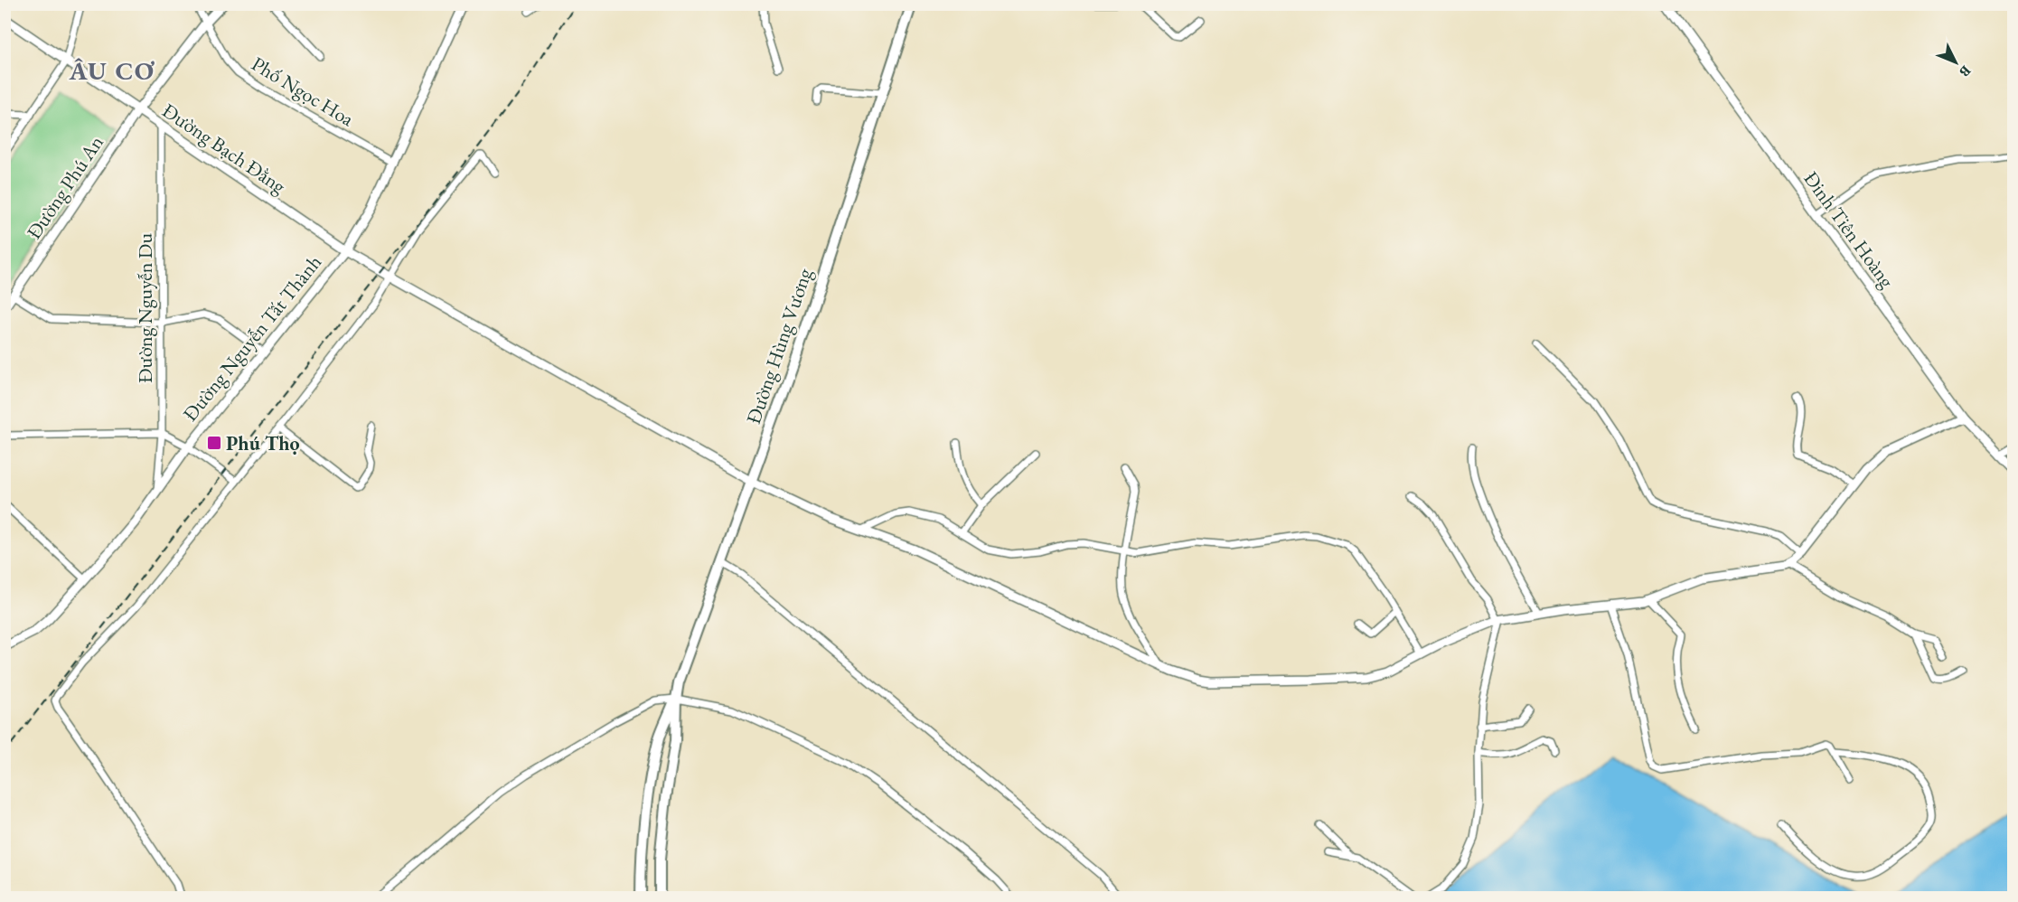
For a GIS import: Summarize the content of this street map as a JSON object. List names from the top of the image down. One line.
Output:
{"streets":{"main road":["Đường Hùng Vương"],"street":["Phố Ngọc Hoa","Đường Bạch Đằng","Đường Phú An","Đinh Tiên Hoàng","Đường Nguyễn Du","Đường Nguyễn Tất Thành"]},"crossings":[["Phố Ngọc Hoa","Đường Nguyễn Tất Thành"],["Đường Bạch Đằng","Đường Phú An"],["Đường Bạch Đằng","Đường Nguyễn Du"],["Đường Bạch Đằng","Đường Nguyễn Tất Thành"],["Đường Bạch Đằng","Đường Hùng Vương"],["Đường Nguyễn Du","Đường Nguyễn Tất Thành"]],"districts":["ÂU CƠ"],"places":{"transit":["Phú Thọ"]},"north":"bottom right"}
